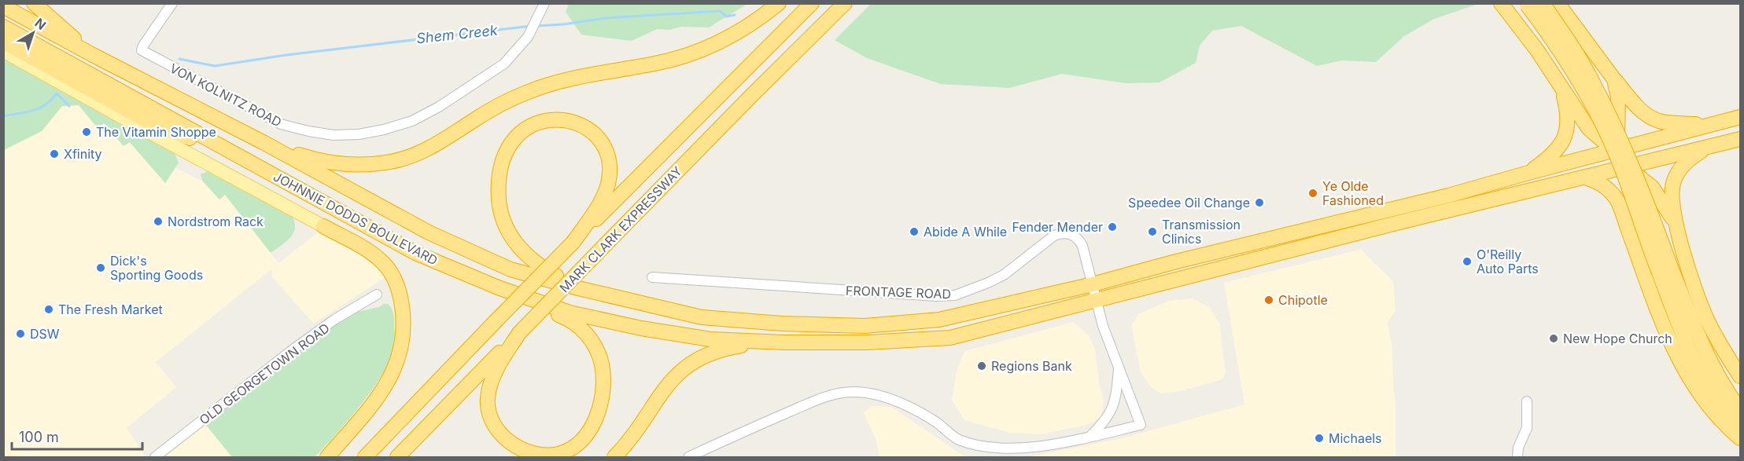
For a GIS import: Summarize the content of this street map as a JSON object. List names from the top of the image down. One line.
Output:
{"streets":{"highway":["JOHNNIE DODDS BOULEVARD","MARK CLARK EXPRESSWAY"],"street":["VON KOLNITZ ROAD","FRONTAGE ROAD","OLD GEORGETOWN ROAD"]},"crossings":[["JOHNNIE DODDS BOULEVARD","FRONTAGE ROAD"]],"water":["Shem Creek"],"places":["The Vitamin Shoppe","Xfinity","Ye Olde Fashioned","Speedee Oil Change","Nordstrom Rack","Fender Mender","Abide A While","Transmission Clinics","O'Reilly Auto Parts","Dick's Sporting Goods","Chipotle","The Fresh Market","DSW","New Hope Church","Regions Bank","Michaels"],"scale_bar":"100 m","north":"top right"}
